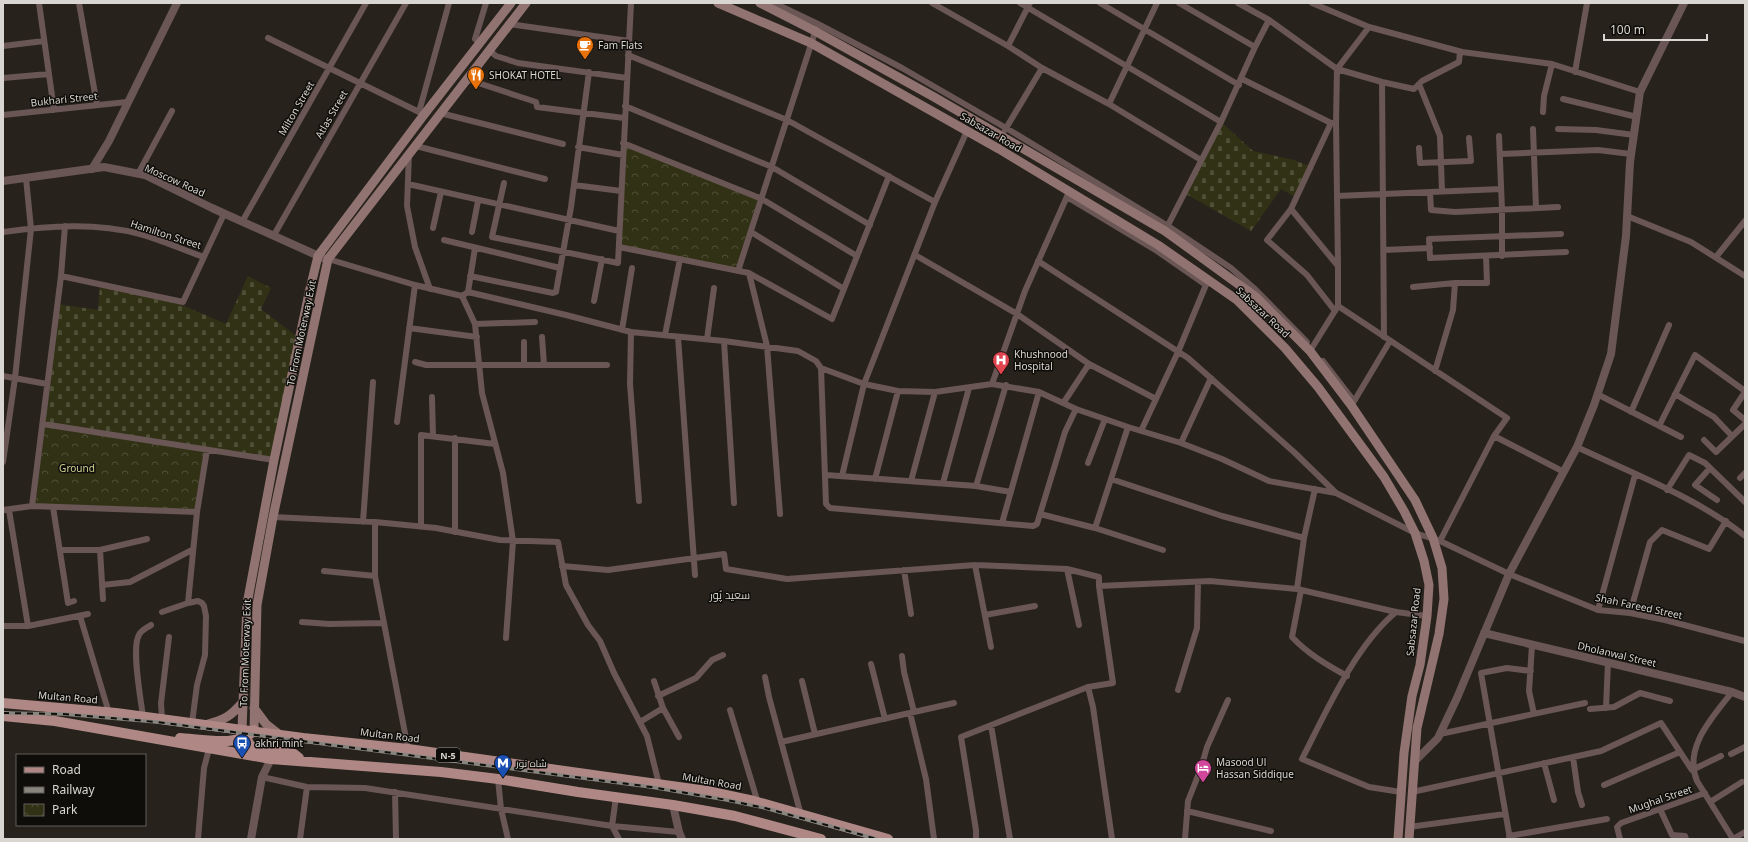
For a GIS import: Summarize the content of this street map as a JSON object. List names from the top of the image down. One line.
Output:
{"streets":{"main road":["Sabsazar Road","To From Moterway Exit","Multan Road","N-5"],"street":["Bukhari Street","Milton Street","Atlas Street","Moscow Road","Hamilton Street","Shah Fareed Street","Dholanwal Street","Mughal Street"]},"crossings":[["Milton Street","Moscow Road"],["Atlas Street","Moscow Road"],["Sabsazar Road","Shah Fareed Street"],["Moscow Road","To From Moterway Exit"],["To From Moterway Exit","Multan Road"]],"districts":["سعید پُور"],"parks":["Ground"],"places":{"cafe":["Fam Flats"],"restaurant":["SHOKAT HOTEL"],"hospital":["Khushnood Hospital"],"bus stop":["akhri mint"],"metro station":["شاہ نور"],"hotel":["Masood Ul Hassan Siddique"]},"legend":["Road","Railway","Park"],"scale_bar":"100 m"}
